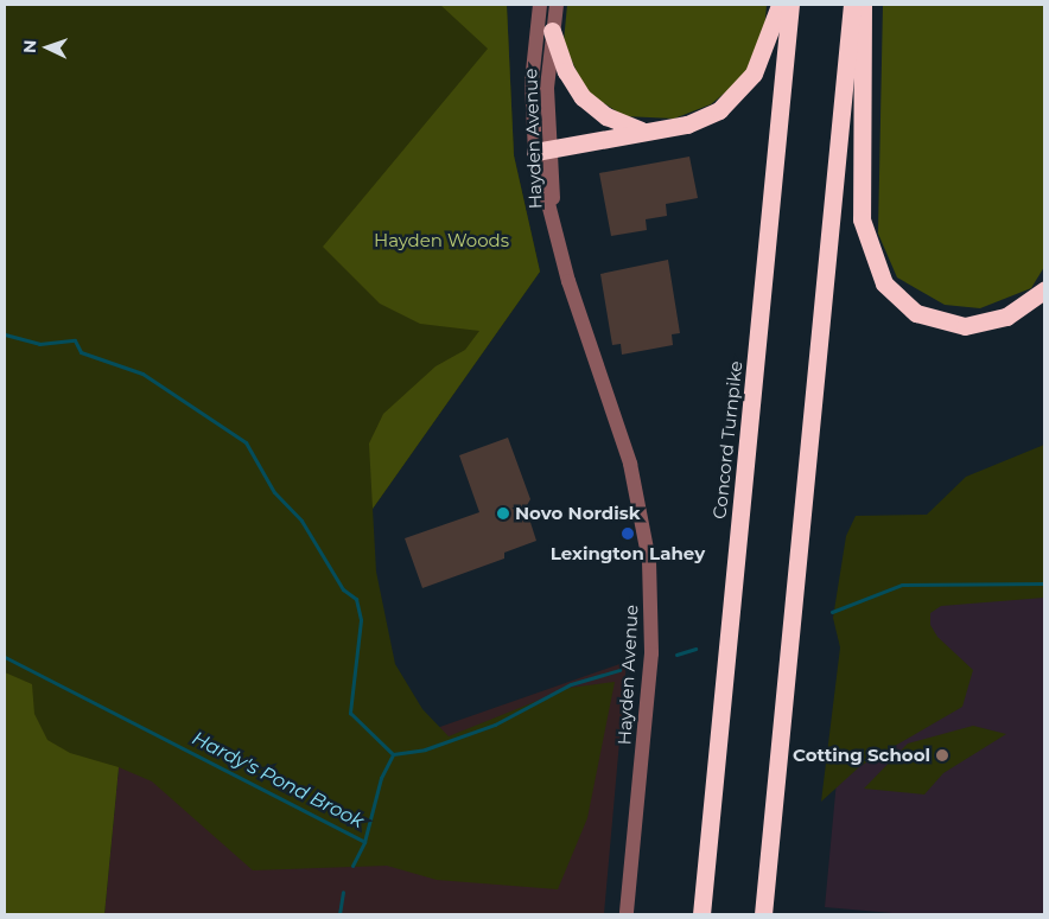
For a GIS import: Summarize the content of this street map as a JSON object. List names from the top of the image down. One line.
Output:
{"streets":{"highway":["Concord Turnpike"],"street":["Hayden Avenue"]},"water":["Hardy's Pond Brook"],"parks":["Hayden Woods"],"places":["Novo Nordisk","Lexington Lahey","Cotting School"],"north":"left"}
